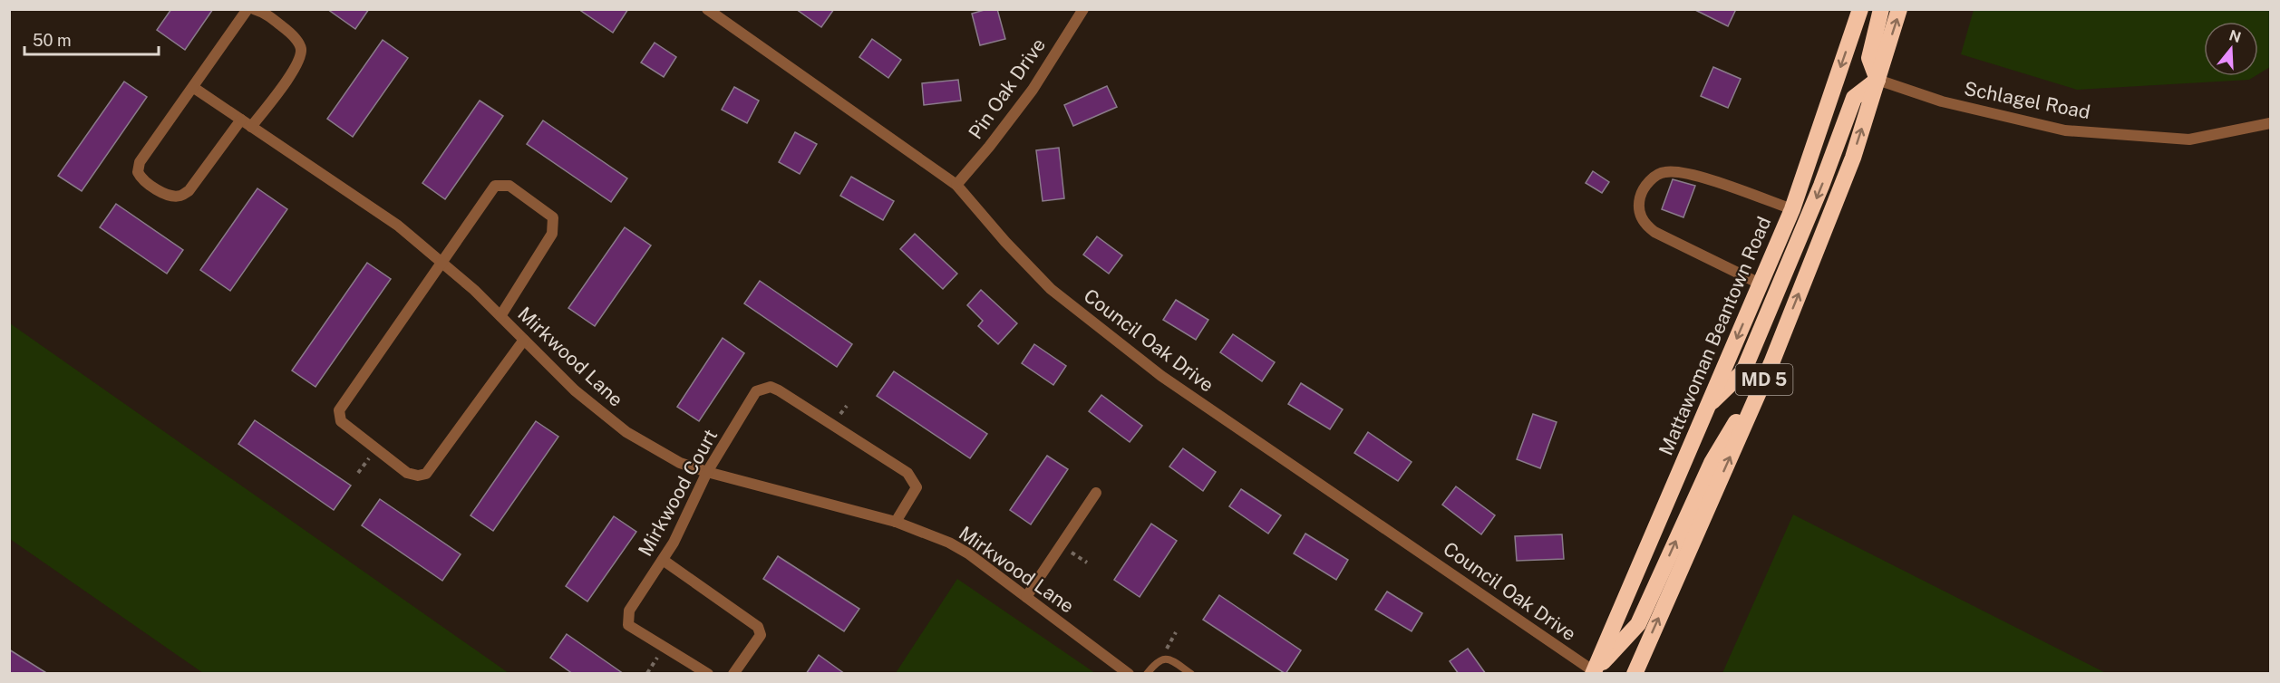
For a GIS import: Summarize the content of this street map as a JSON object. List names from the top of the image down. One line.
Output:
{"streets":{"highway":["Mattawoman Beantown Road","MD 5"],"street":["Pin Oak Drive","Schlagel Road","Council Oak Drive","Mirkwood Lane","Mirkwood Court"]},"crossings":[["Pin Oak Drive","Council Oak Drive"],["Schlagel Road","MD 5"],["Mattawoman Beantown Road","Council Oak Drive"],["Mirkwood Lane","Mirkwood Court"]],"scale_bar":"50 m","north":"top"}
